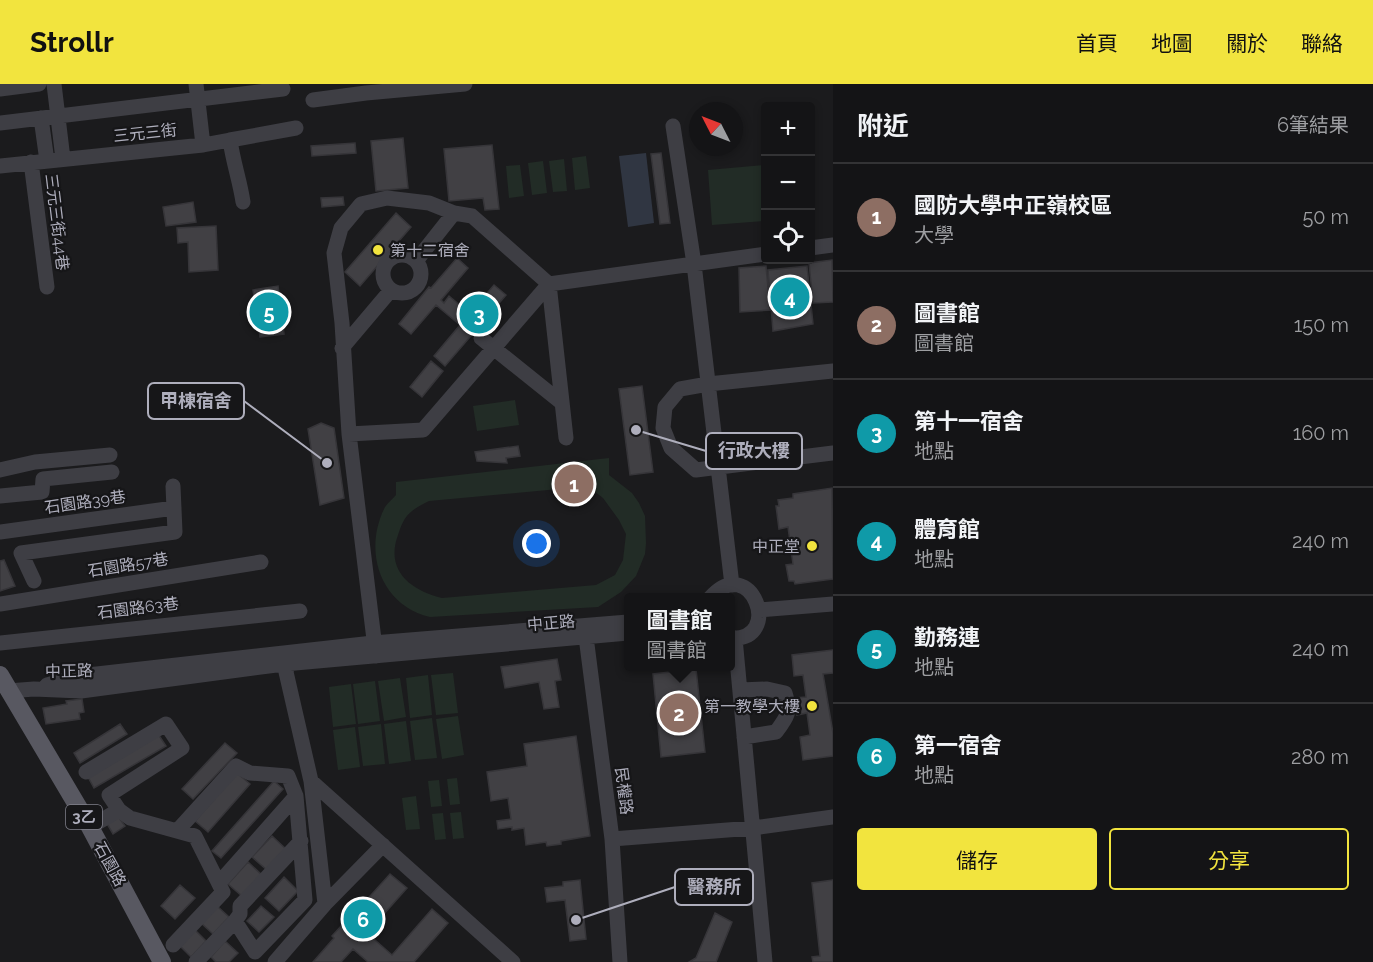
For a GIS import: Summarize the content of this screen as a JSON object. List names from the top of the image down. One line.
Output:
{"streets":{"main road":["3乙","石園路"],"street":["三元三街","三元三街44巷","石園路39巷","石園路57巷","石園路63巷","中正路","民權路"]},"crossings":[["三元三街","三元三街44巷"],["中正路","民權路"]],"places":["第十二宿舍","行政大樓","甲棟宿舍","中正堂","第一教學大樓","醫務所"],"north":"top left","page":{"header":"Strollr","nav":["首頁","地圖","關於","聯絡"],"heading":["附近","6筆結果"],"map_buttons":["+","−"],"list":[{"mark":"1","name":"國防大學中正嶺校區","note":"大學","value":"50 m"},{"mark":"2","name":"圖書館","note":"圖書館","value":"150 m"},{"mark":"3","name":"第十一宿舍","note":"地點","value":"160 m"},{"mark":"4","name":"體育館","note":"地點","value":"240 m"},{"mark":"5","name":"勤務連","note":"地點","value":"240 m"},{"mark":"6","name":"第一宿舍","note":"地點","value":"280 m"}],"pins":["4","5","3","1","2","6"],"popup":["圖書館","圖書館"],"buttons":["儲存","分享"]}}
